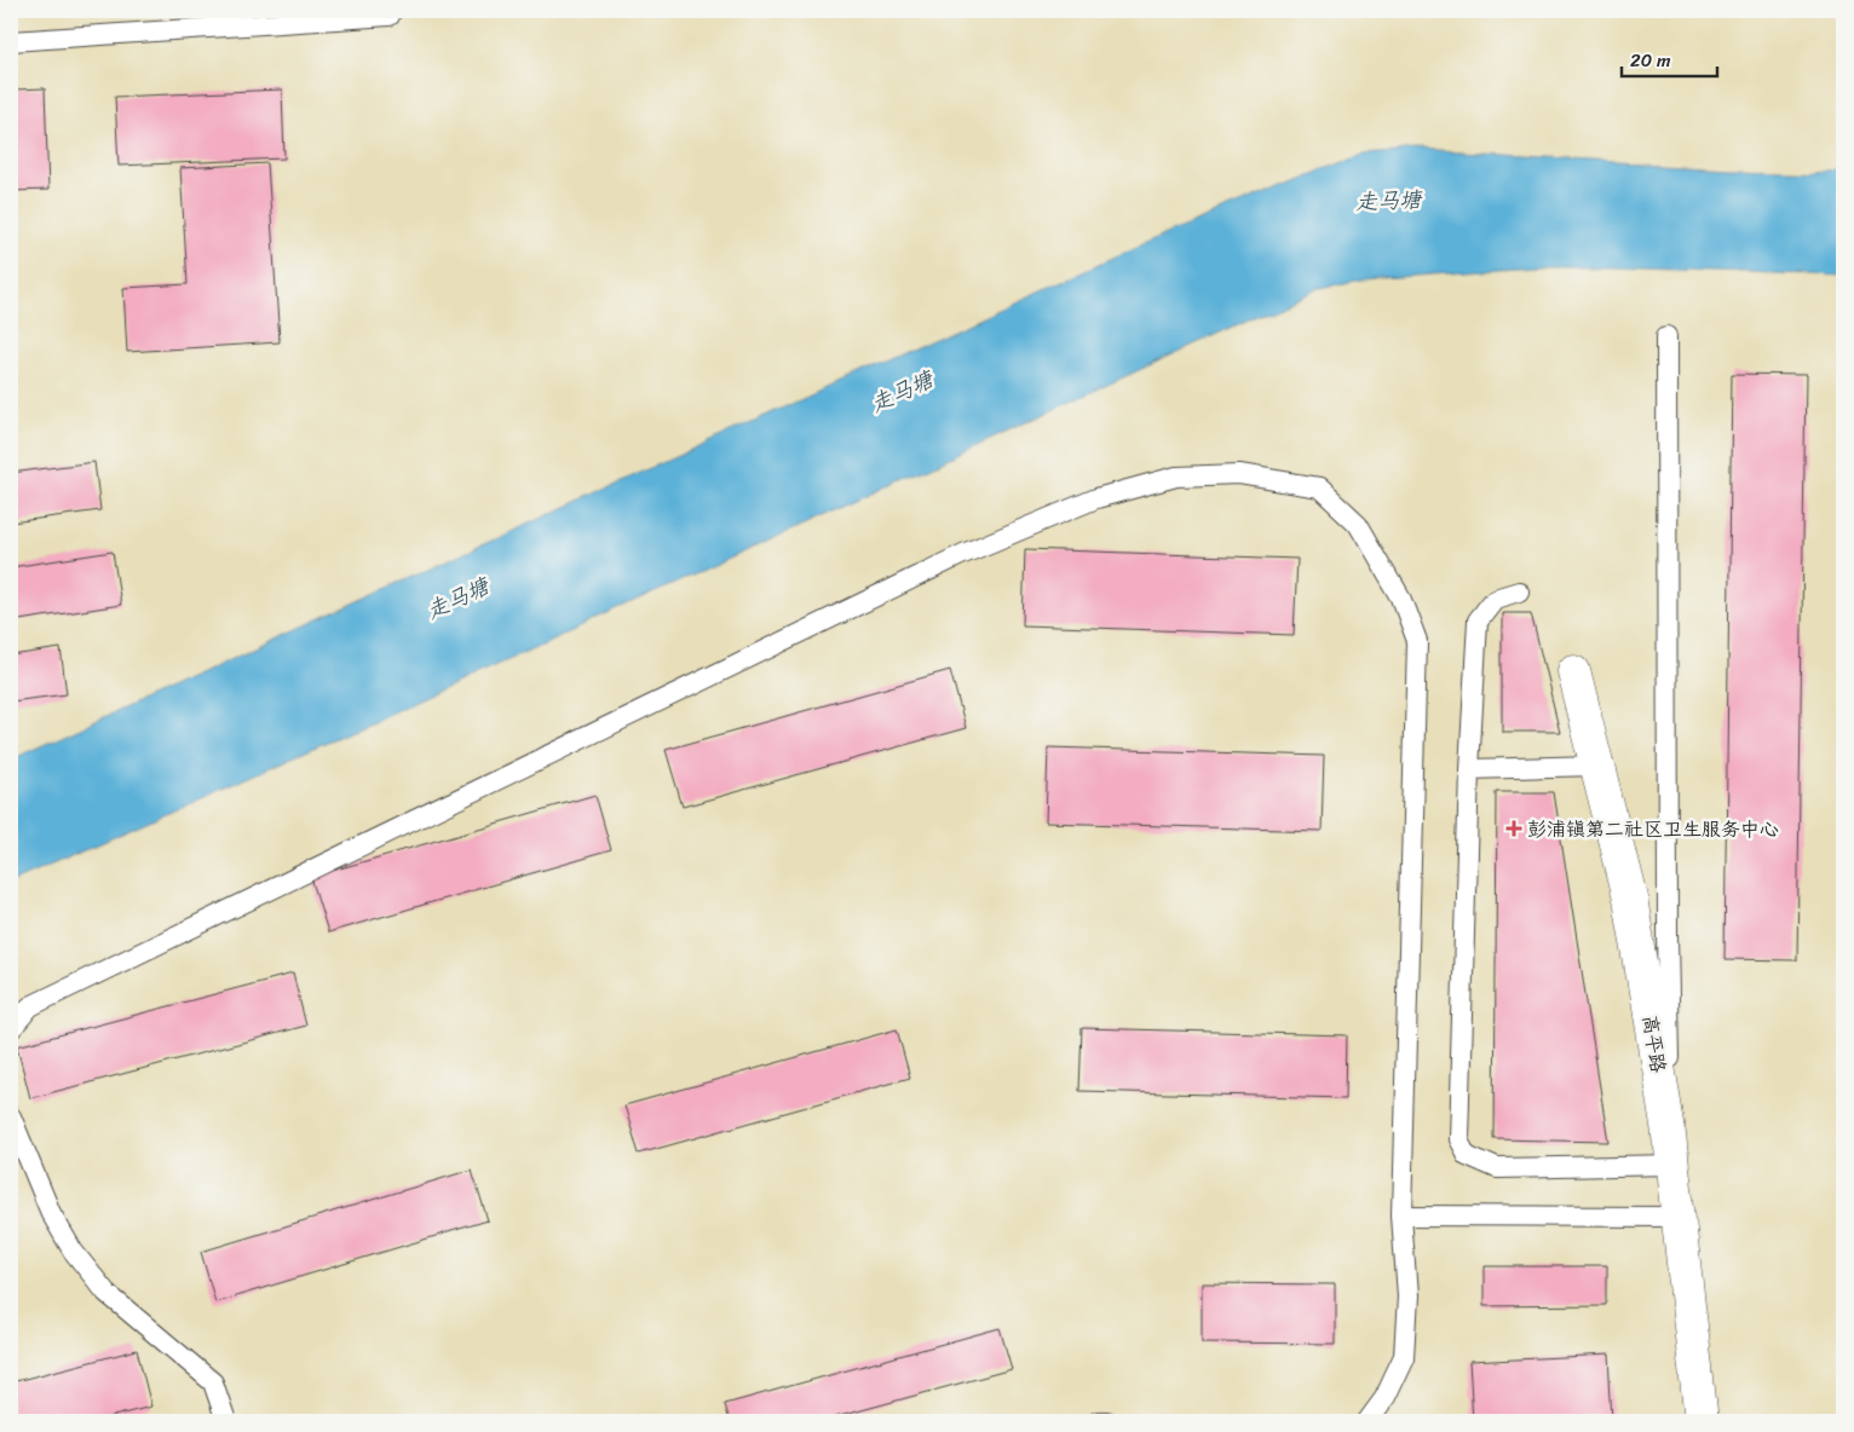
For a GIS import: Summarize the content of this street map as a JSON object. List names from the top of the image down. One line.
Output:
{"streets":{"street":["高平路"]},"water":["走马塘"],"places":{"health":["彭浦镇第二社区卫生服务中心"]},"scale_bar":"20 m"}
